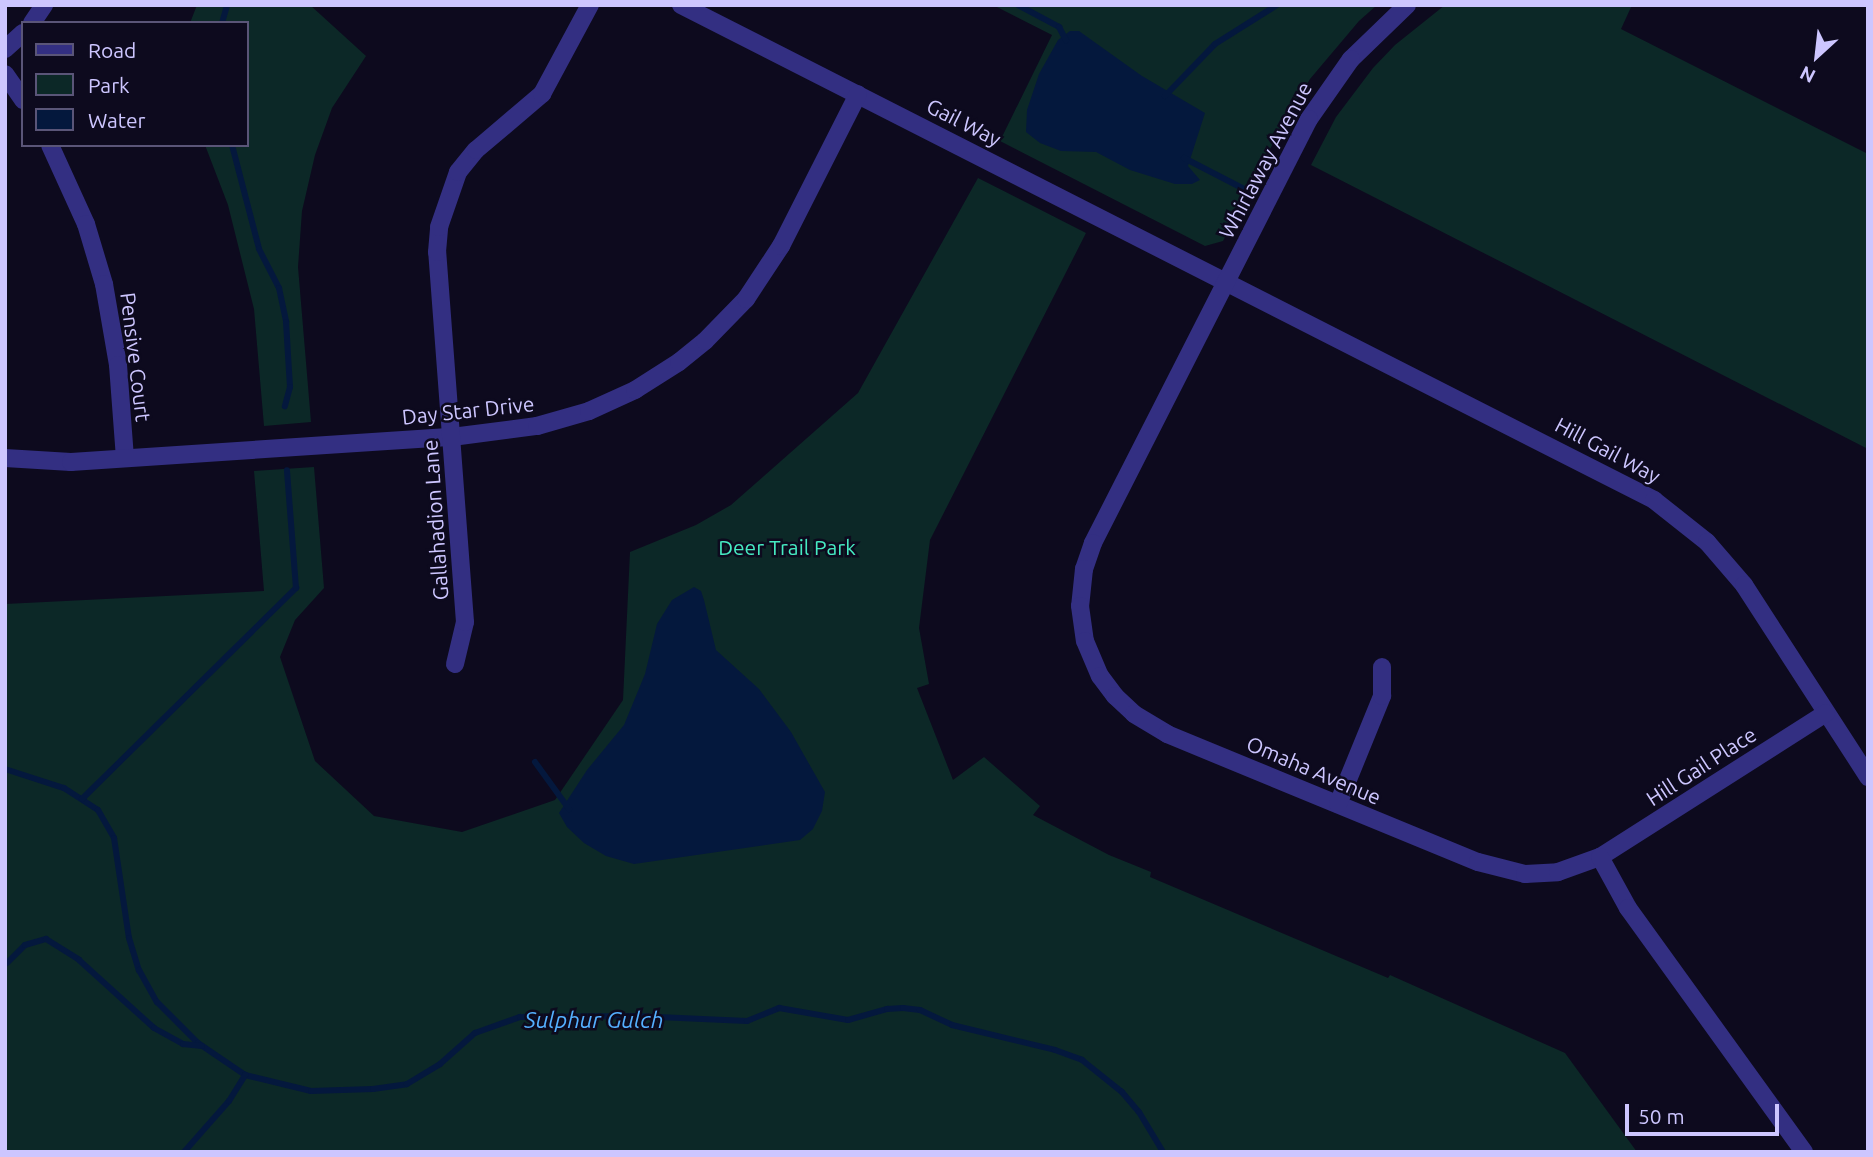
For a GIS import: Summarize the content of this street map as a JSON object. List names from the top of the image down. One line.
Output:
{"streets":{"street":["Gail Way","Whirlaway Avenue","Pensive Court","Day Star Drive","Hill Gail Way","Gallahadion Lane","Hill Gail Place","Omaha Avenue"]},"crossings":[["Gail Way","Whirlaway Avenue"],["Gail Way","Day Star Drive"],["Gail Way","Hill Gail Way"],["Gail Way","Omaha Avenue"],["Whirlaway Avenue","Hill Gail Way"],["Whirlaway Avenue","Omaha Avenue"],["Pensive Court","Day Star Drive"],["Day Star Drive","Gallahadion Lane"],["Hill Gail Way","Hill Gail Place"],["Hill Gail Way","Omaha Avenue"],["Hill Gail Place","Omaha Avenue"]],"water":["Sulphur Gulch"],"parks":["Deer Trail Park"],"legend":["Road","Park","Water"],"scale_bar":"50 m","north":"bottom left"}
